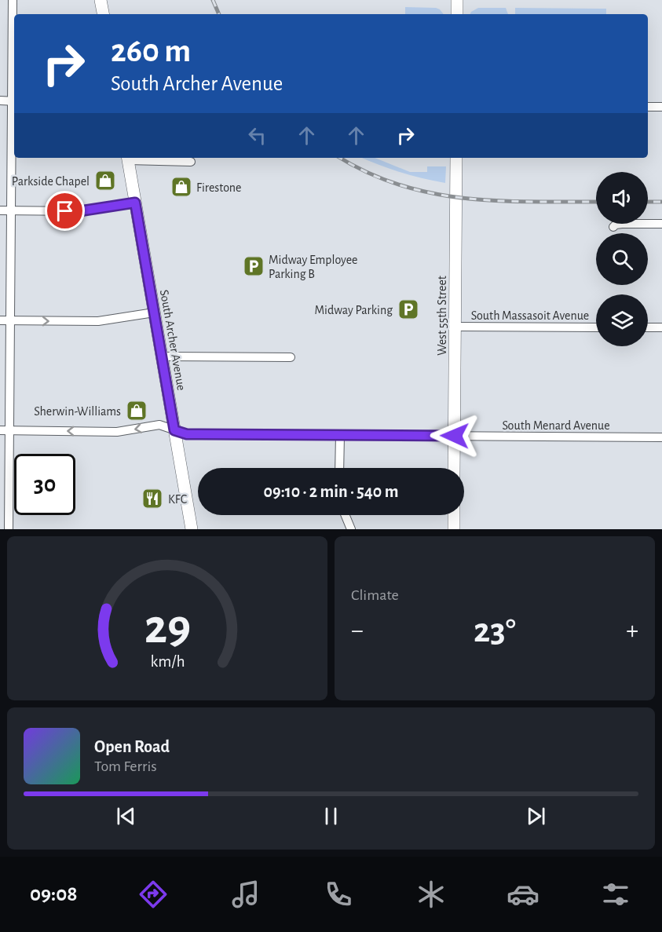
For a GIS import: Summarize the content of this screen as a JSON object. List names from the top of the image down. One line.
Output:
{"streets":{"main road":["West 55th Street","South Archer Avenue"],"street":["South Massasoit Avenue","South Menard Avenue"]},"crossings":[["South Massasoit Avenue","West 55th Street"],["West 55th Street","South Menard Avenue"],["South Archer Avenue","South Menard Avenue"]],"places":{"shop":["Parkside Chapel","Firestone","Sherwin-Williams"],"parking":["Midway Employee Parking B","Midway Parking"],"restaurant":["KFC"]},"page":{"turn":["260 m","South Archer Avenue"],"limit":"30","trip":"09:10 · 2 min · 540 m","tile":"Climate","heat":["−","23°","+"],"song":["Open Road","Tom Ferris"],"tabs":"09:08","gauge":["29","km/h"]}}
